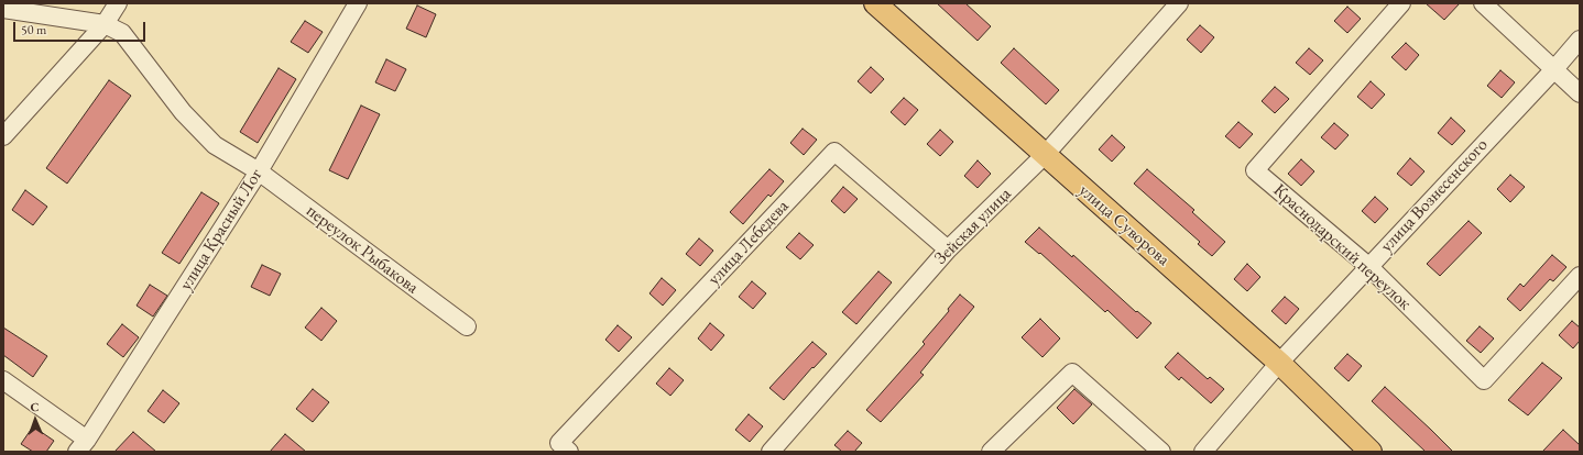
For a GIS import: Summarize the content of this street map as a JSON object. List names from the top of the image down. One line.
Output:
{"streets":{"main road":["улица Суворова"],"street":["улица Вознесенского","Зейская улица","улица Красный Лог","улица Лебедева","Краснодарский переулок","переулок Рыбакова"]},"crossings":[["улица Вознесенского","улица Суворова"],["улица Вознесенского","Краснодарский переулок"],["улица Суворова","Зейская улица"],["Зейская улица","улица Лебедева"],["улица Красный Лог","переулок Рыбакова"]],"scale_bar":"50 m","north":"top"}
